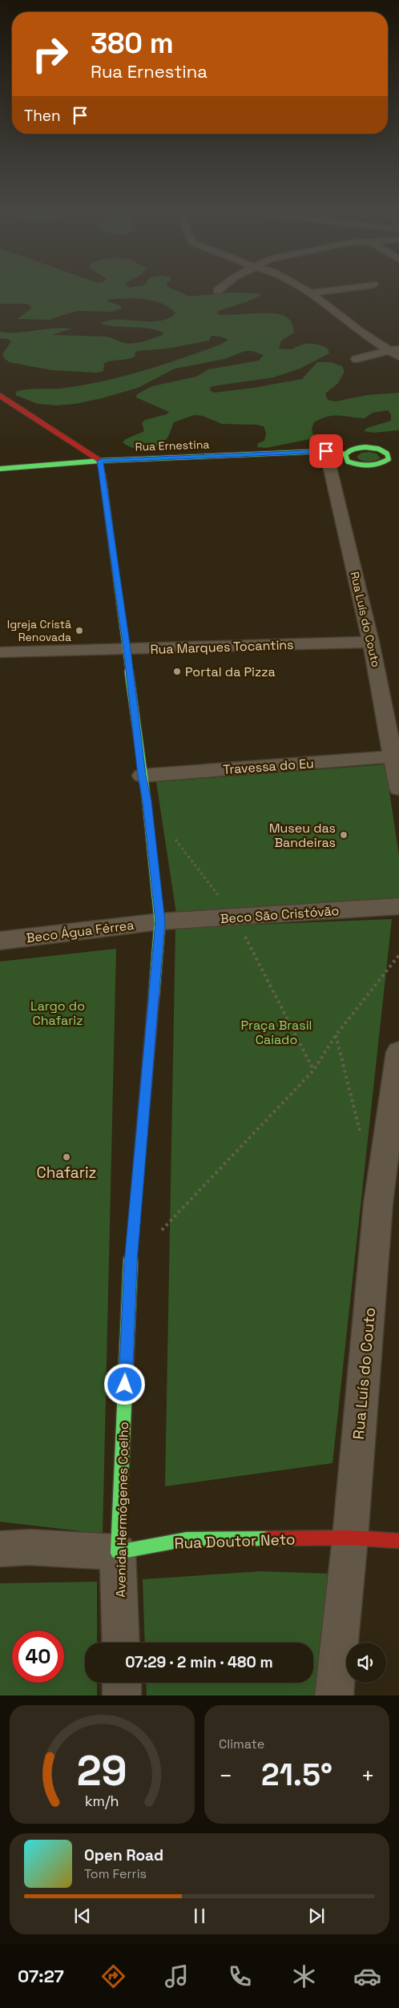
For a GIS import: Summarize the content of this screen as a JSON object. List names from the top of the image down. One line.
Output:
{"streets":{"street":["Rua Ernestina","Rua Luís do Couto","Rua Marques Tocantins","Travessa do Eu","Beco São Cristóvão","Beco Água Férrea","Avenida Hermógenes Coelho","Rua Doutor Neto"]},"crossings":[["Rua Ernestina","Rua Luís do Couto"],["Rua Ernestina","Avenida Hermógenes Coelho"],["Rua Luís do Couto","Rua Marques Tocantins"],["Rua Luís do Couto","Travessa do Eu"],["Rua Luís do Couto","Rua Doutor Neto"],["Rua Marques Tocantins","Avenida Hermógenes Coelho"],["Travessa do Eu","Avenida Hermógenes Coelho"],["Beco São Cristóvão","Beco Água Férrea"],["Beco São Cristóvão","Avenida Hermógenes Coelho"],["Beco Água Férrea","Avenida Hermógenes Coelho"],["Avenida Hermógenes Coelho","Rua Doutor Neto"]],"parks":["Largo do Chafariz","Praça Brasil Caiado"],"places":["Igreja Cristã Renovada","Portal da Pizza","Museu das Bandeiras","Chafariz"],"page":{"turn":["380 m","Rua Ernestina"],"then":"Then","limit":"40","trip":"07:29 · 2 min · 480 m","tile":"Climate","heat":["−","21.5°","+"],"song":["Open Road","Tom Ferris"],"tabs":"07:27","gauge":["29","km/h"]}}
